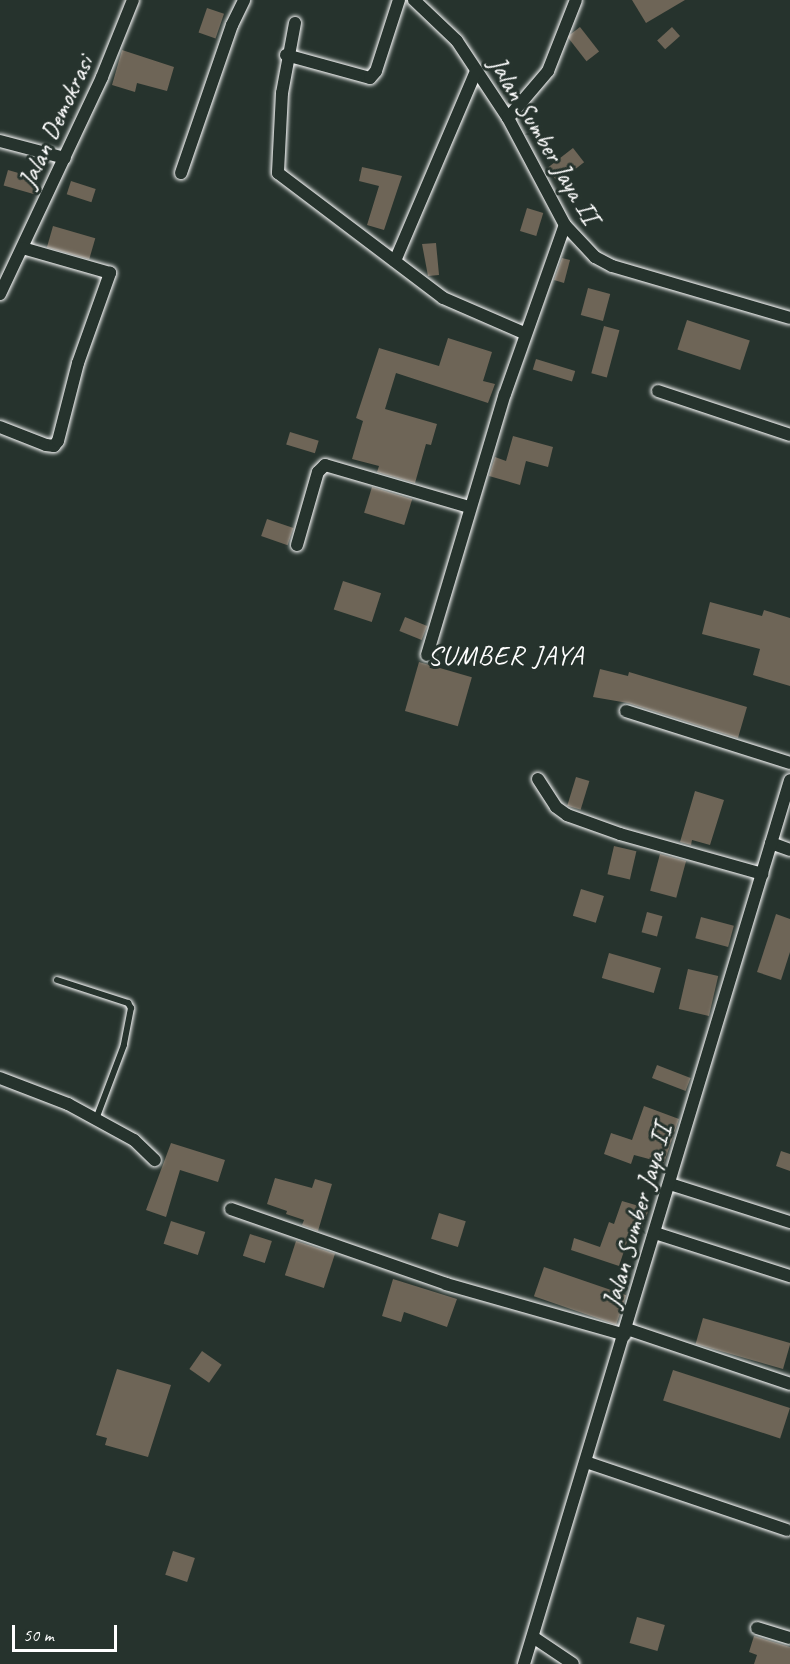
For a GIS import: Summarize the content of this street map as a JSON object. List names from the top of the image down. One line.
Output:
{"streets":{"street":["Jalan Demokrasi","Jalan Sumber Jaya II"]},"districts":["SUMBER JAYA"],"scale_bar":"50 m"}
